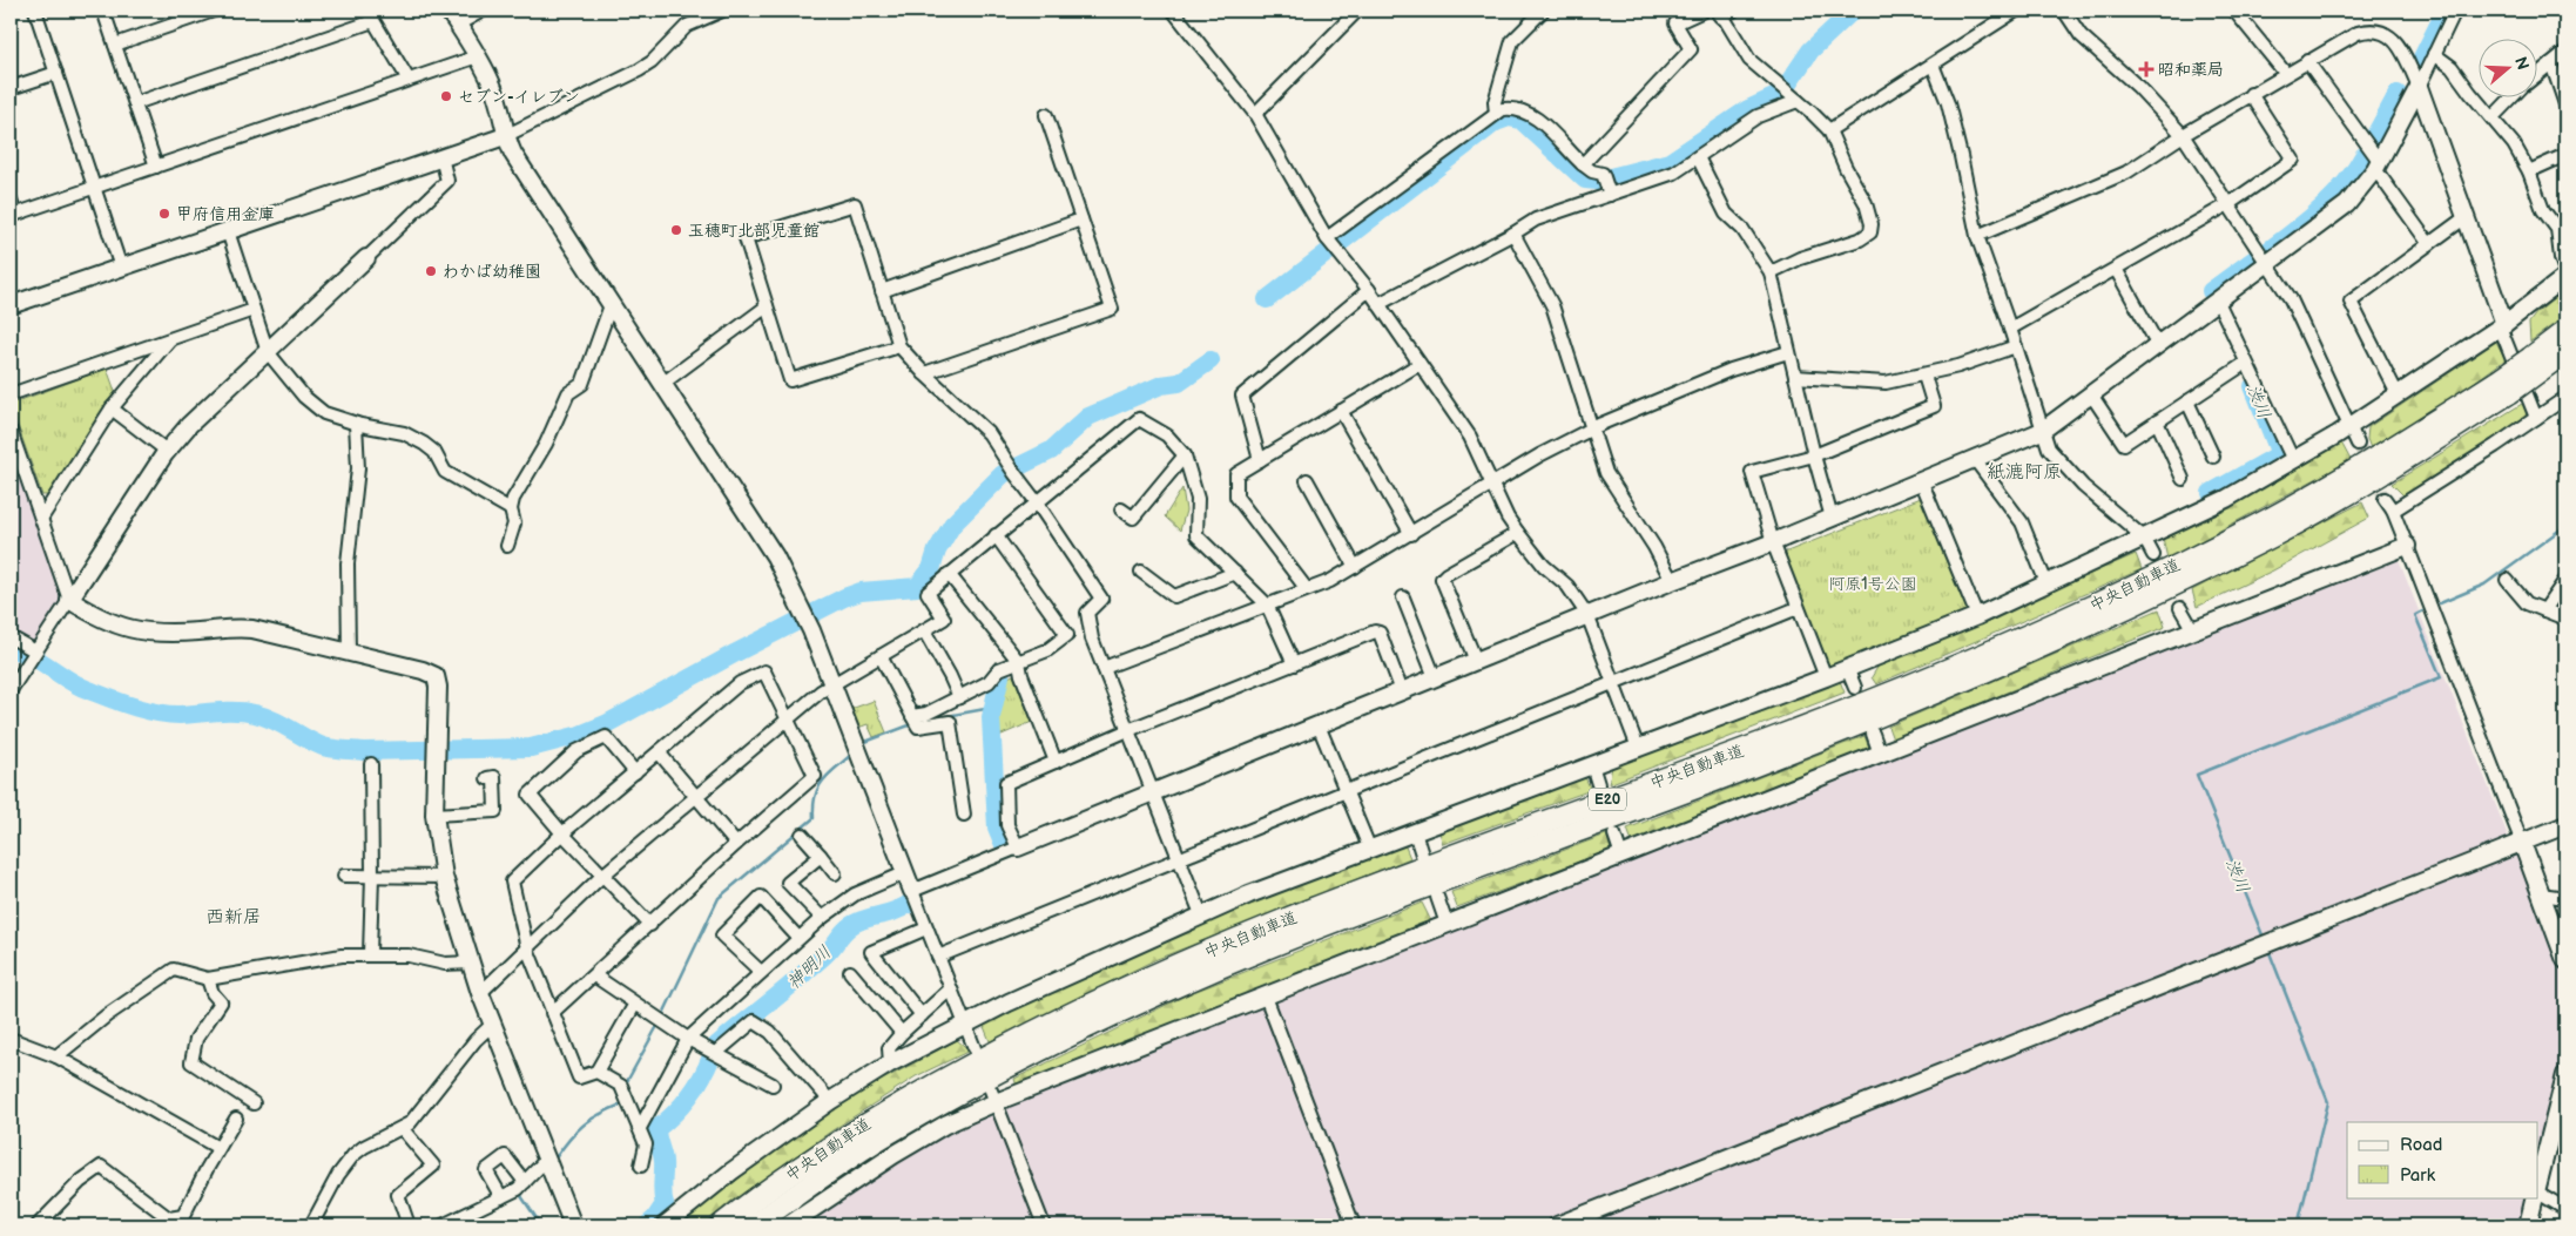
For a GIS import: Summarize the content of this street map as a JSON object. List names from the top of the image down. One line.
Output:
{"streets":{"highway":["中央自動車道","E20"]},"districts":["紙漉阿原","西新居"],"water":["渋川","神明川"],"parks":["阿原1号公園"],"places":{"health":["昭和薬局"],"other":["セブン-イレブン","甲府信用金庫","玉穂町北部児童館","わかば幼稚園"]},"legend":["Road","Park"],"north":"right"}
